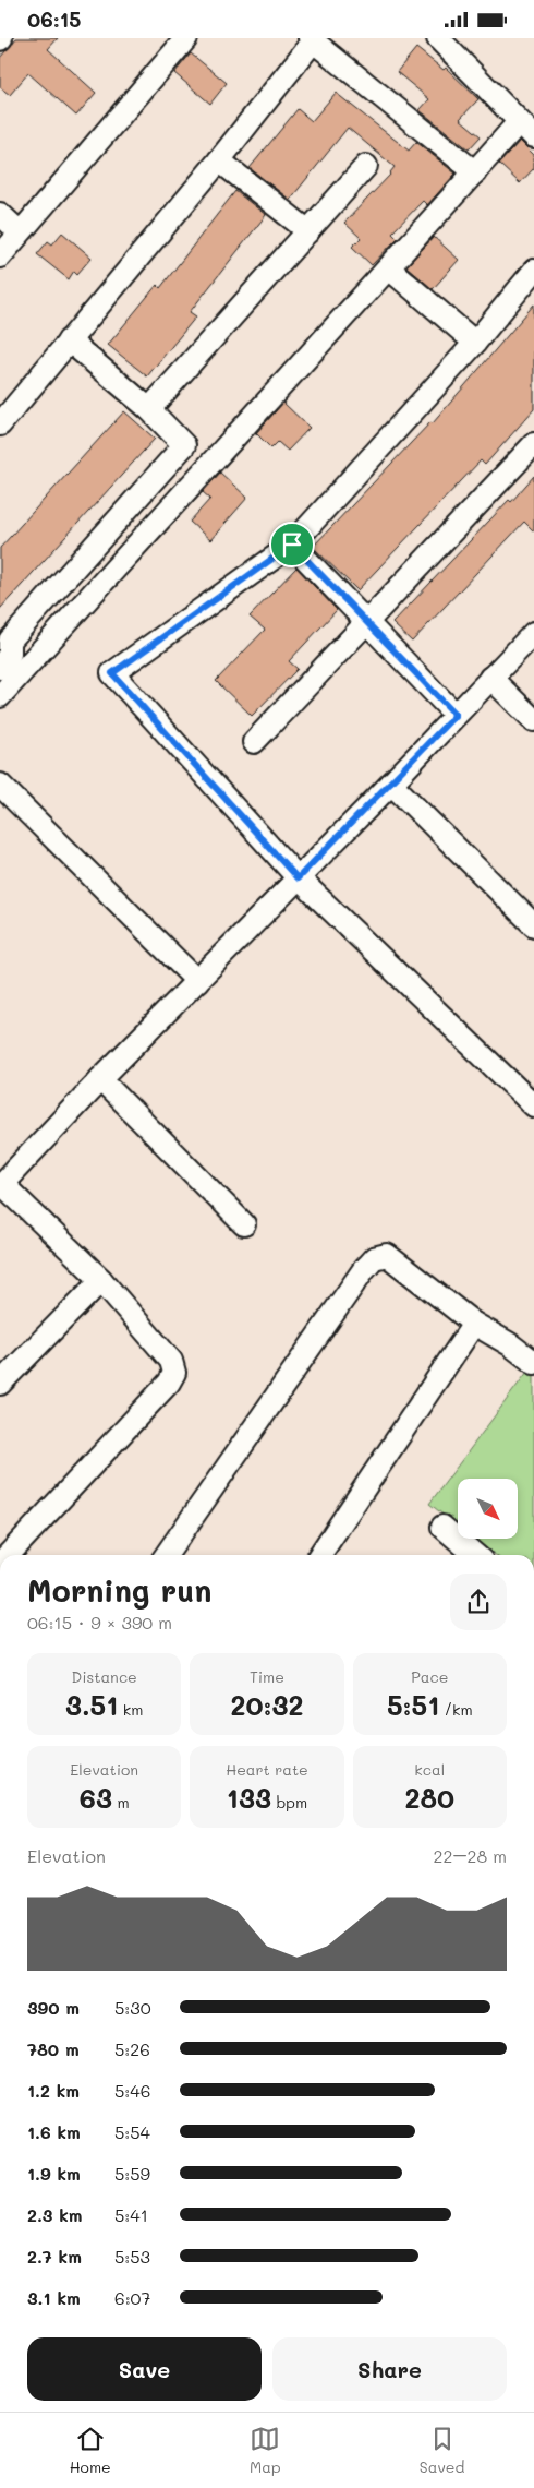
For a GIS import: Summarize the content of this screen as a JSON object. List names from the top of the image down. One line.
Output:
{"north":"bottom right","page":{"status":"06:15","heading":["Morning run","06:15 · 9 × 390 m"],"stats":[["Distance","3.51 km"],["Time","20:32"],["Pace","5:51 /km"],["Elevation","63 m"],["Heart rate","133 bpm"],["kcal","280"]],"chart":["Elevation","22–28 m"],"list":[{"name":"390 m","note":"5:30"},{"name":"780 m","note":"5:26"},{"name":"1.2 km","note":"5:46"},{"name":"1.6 km","note":"5:54"},{"name":"1.9 km","note":"5:59"},{"name":"2.3 km","note":"5:41"},{"name":"2.7 km","note":"5:53"},{"name":"3.1 km","note":"6:07"}],"buttons":["Save","Share"],"tabs":["Home","Map","Saved"]}}
